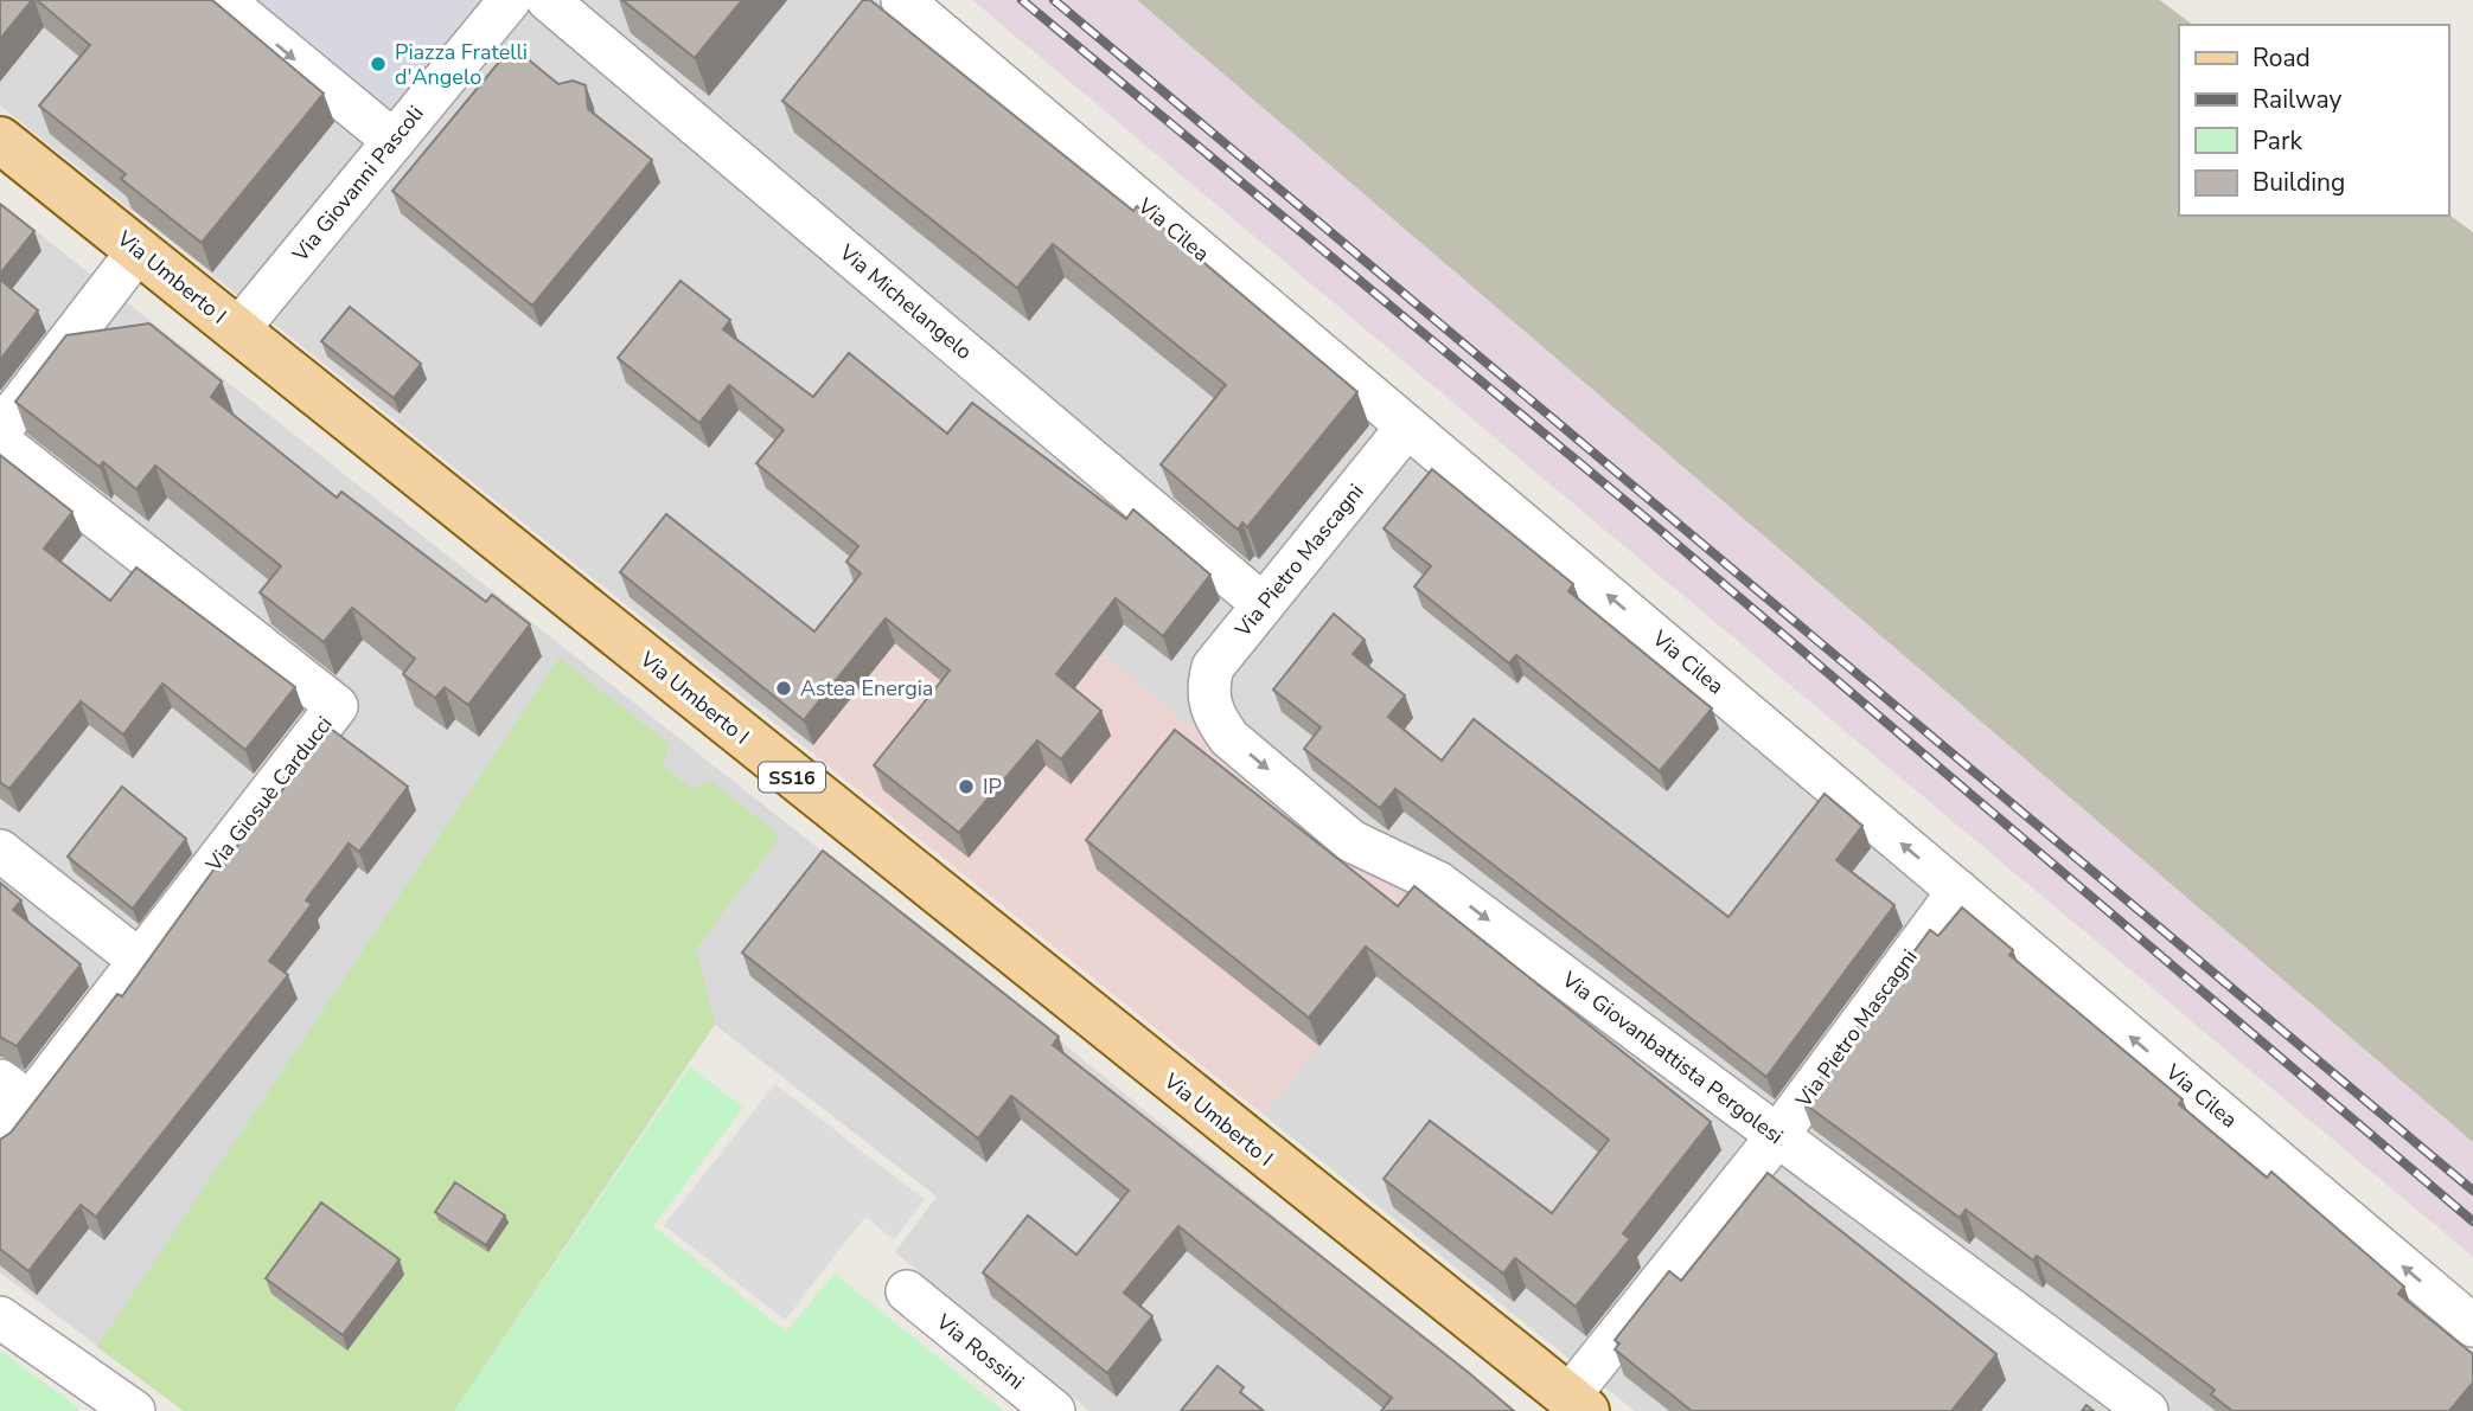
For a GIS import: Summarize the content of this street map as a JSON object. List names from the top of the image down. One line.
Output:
{"streets":{"main road":["Via Umberto I","SS16"],"street":["Via Giovanni Pascoli","Via Cilea","Via Michelangelo","Via Pietro Mascagni","Via Giosuè Carducci","Via Giovanbattista Pergolesi","Via Rossini"]},"crossings":[["Via Giovanni Pascoli","Via Umberto I"],["Via Cilea","Via Pietro Mascagni"],["Via Umberto I","Via Pietro Mascagni"],["Via Michelangelo","Via Pietro Mascagni"],["Via Pietro Mascagni","Via Giovanbattista Pergolesi"]],"one_way":["Via Cilea","Via Giovanbattista Pergolesi"],"places":["Piazza Fratelli d'Angelo","Astea Energia","IP"],"legend":["Road","Railway","Park","Building"]}
